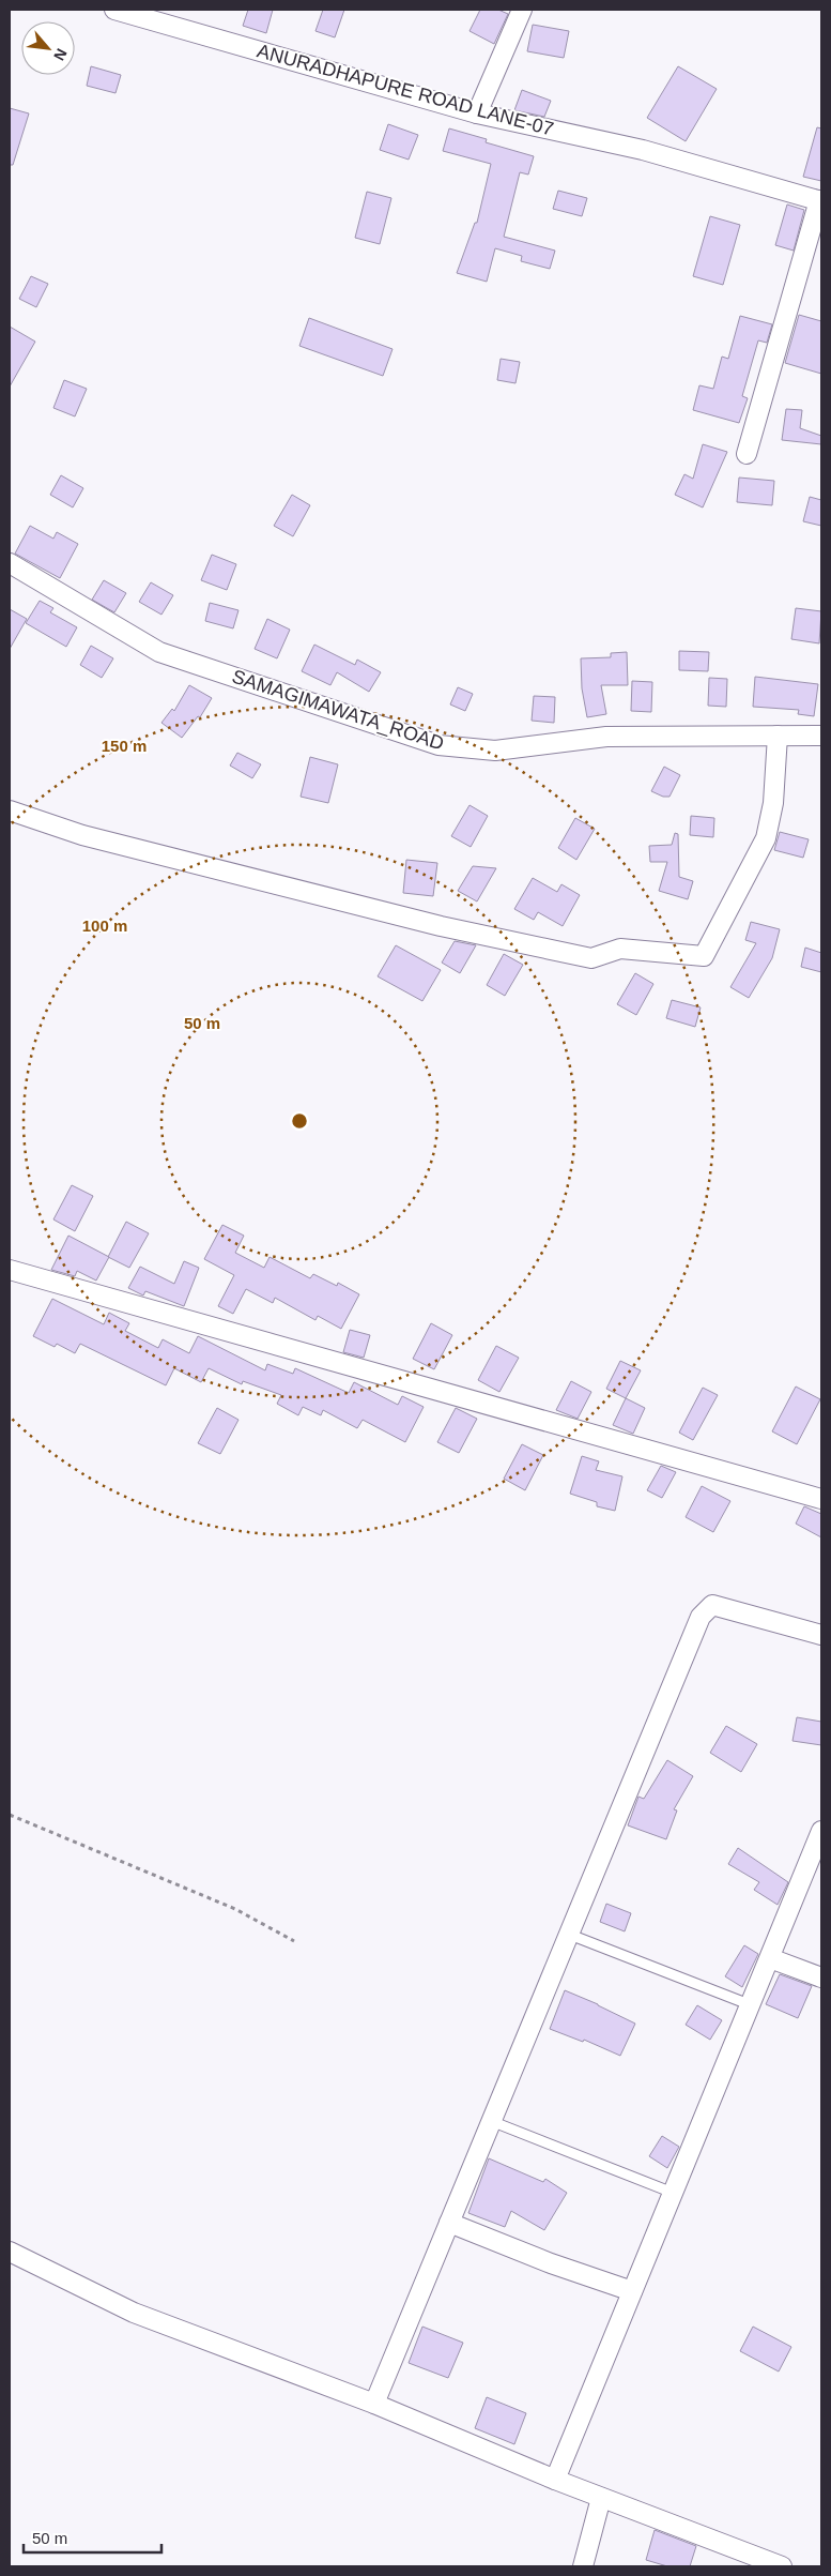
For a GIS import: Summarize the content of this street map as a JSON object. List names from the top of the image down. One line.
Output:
{"streets":{"street":["ANURADHAPURE ROAD LANE-07","SAMAGIMAWATA_ROAD"]},"scale_bar":"50 m","north":"bottom right","rings":["150 m","100 m","50 m"]}
